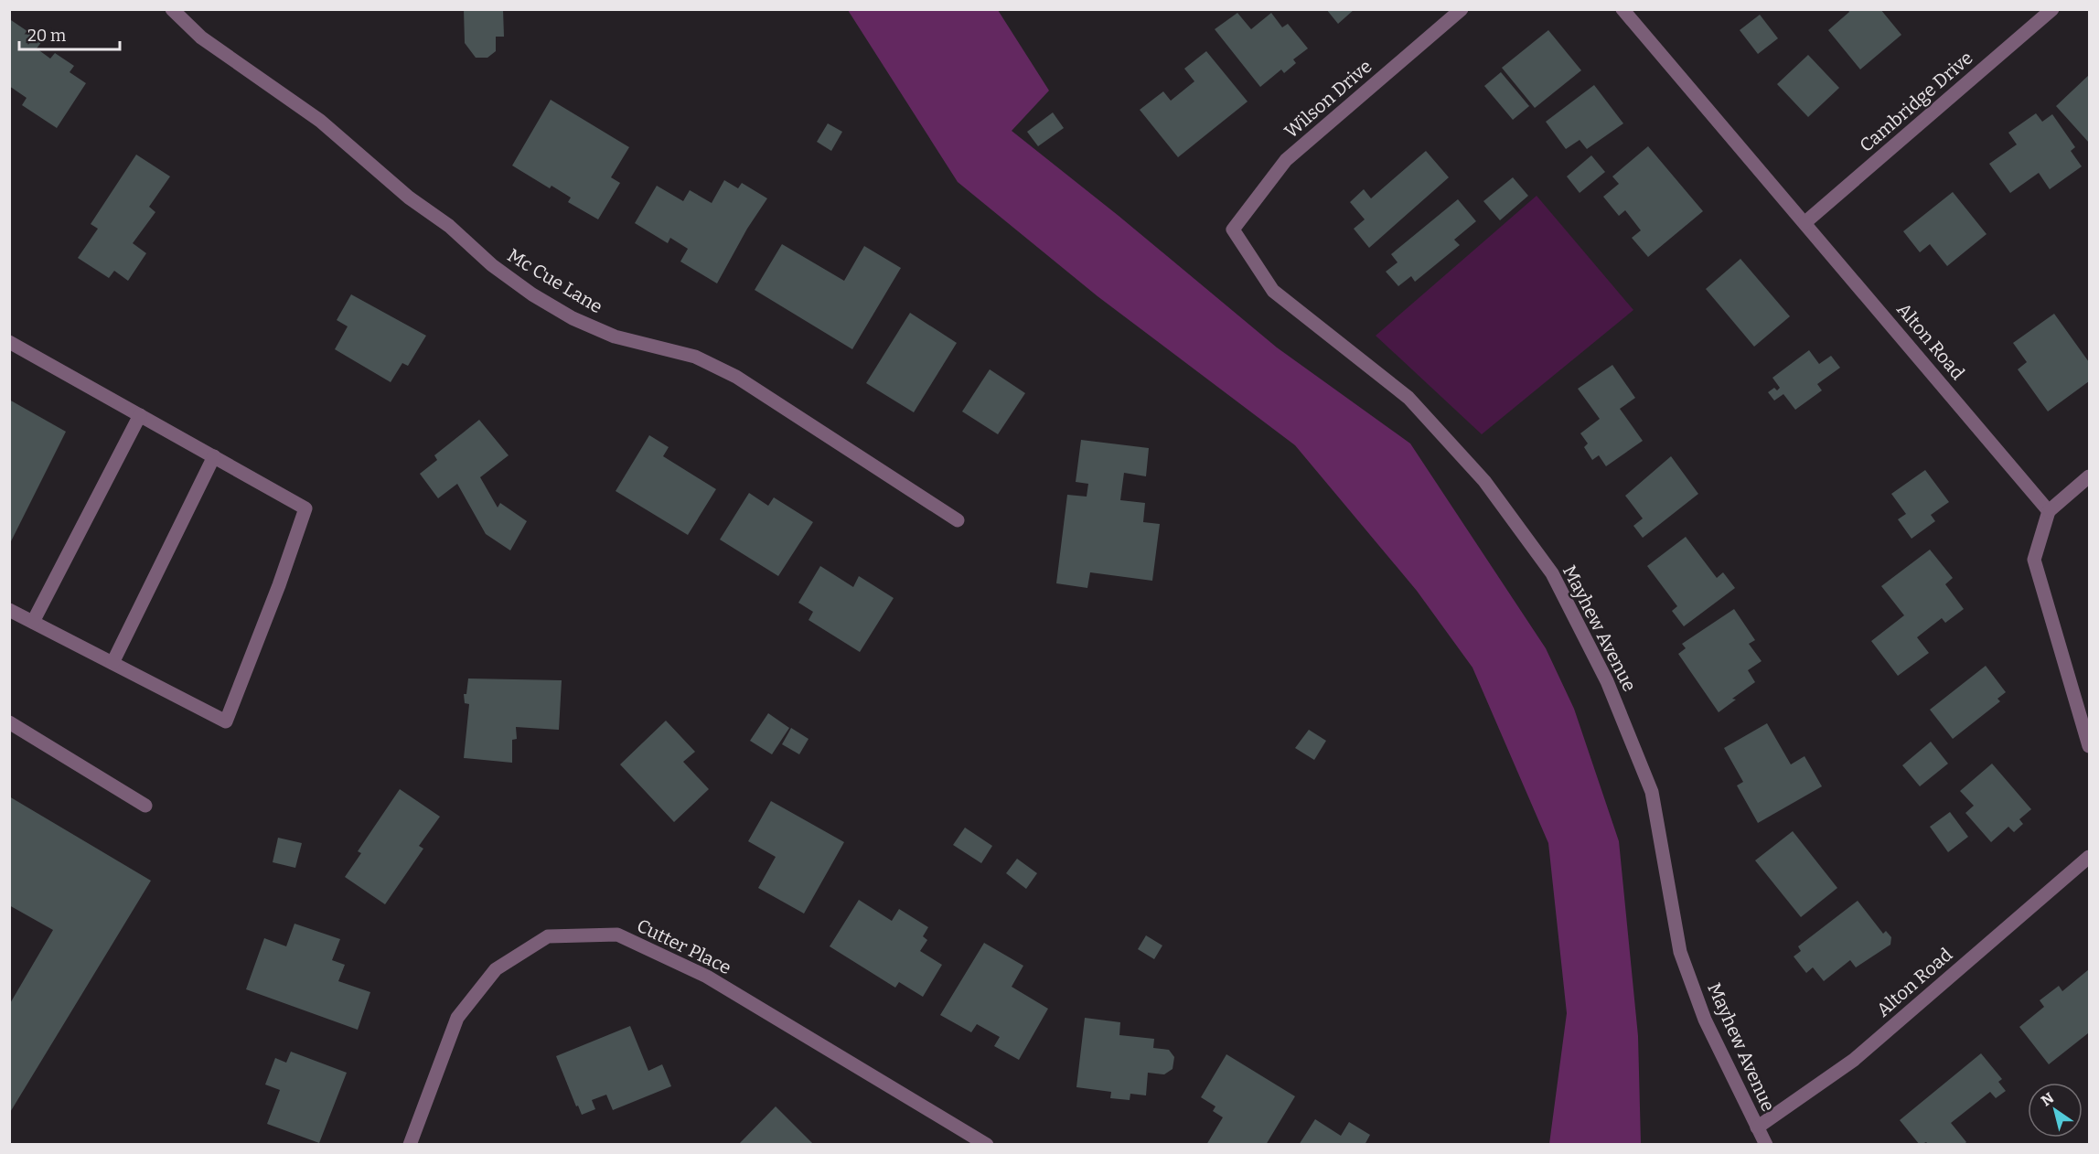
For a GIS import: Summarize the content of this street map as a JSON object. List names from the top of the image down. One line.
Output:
{"streets":{"street":["Wilson Drive","Cambridge Drive","Mc Cue Lane","Alton Road","Mayhew Avenue","Cutter Place"]},"crossings":[["Wilson Drive","Mayhew Avenue"],["Cambridge Drive","Alton Road"],["Alton Road","Mayhew Avenue"]],"scale_bar":"20 m","north":"top left"}
